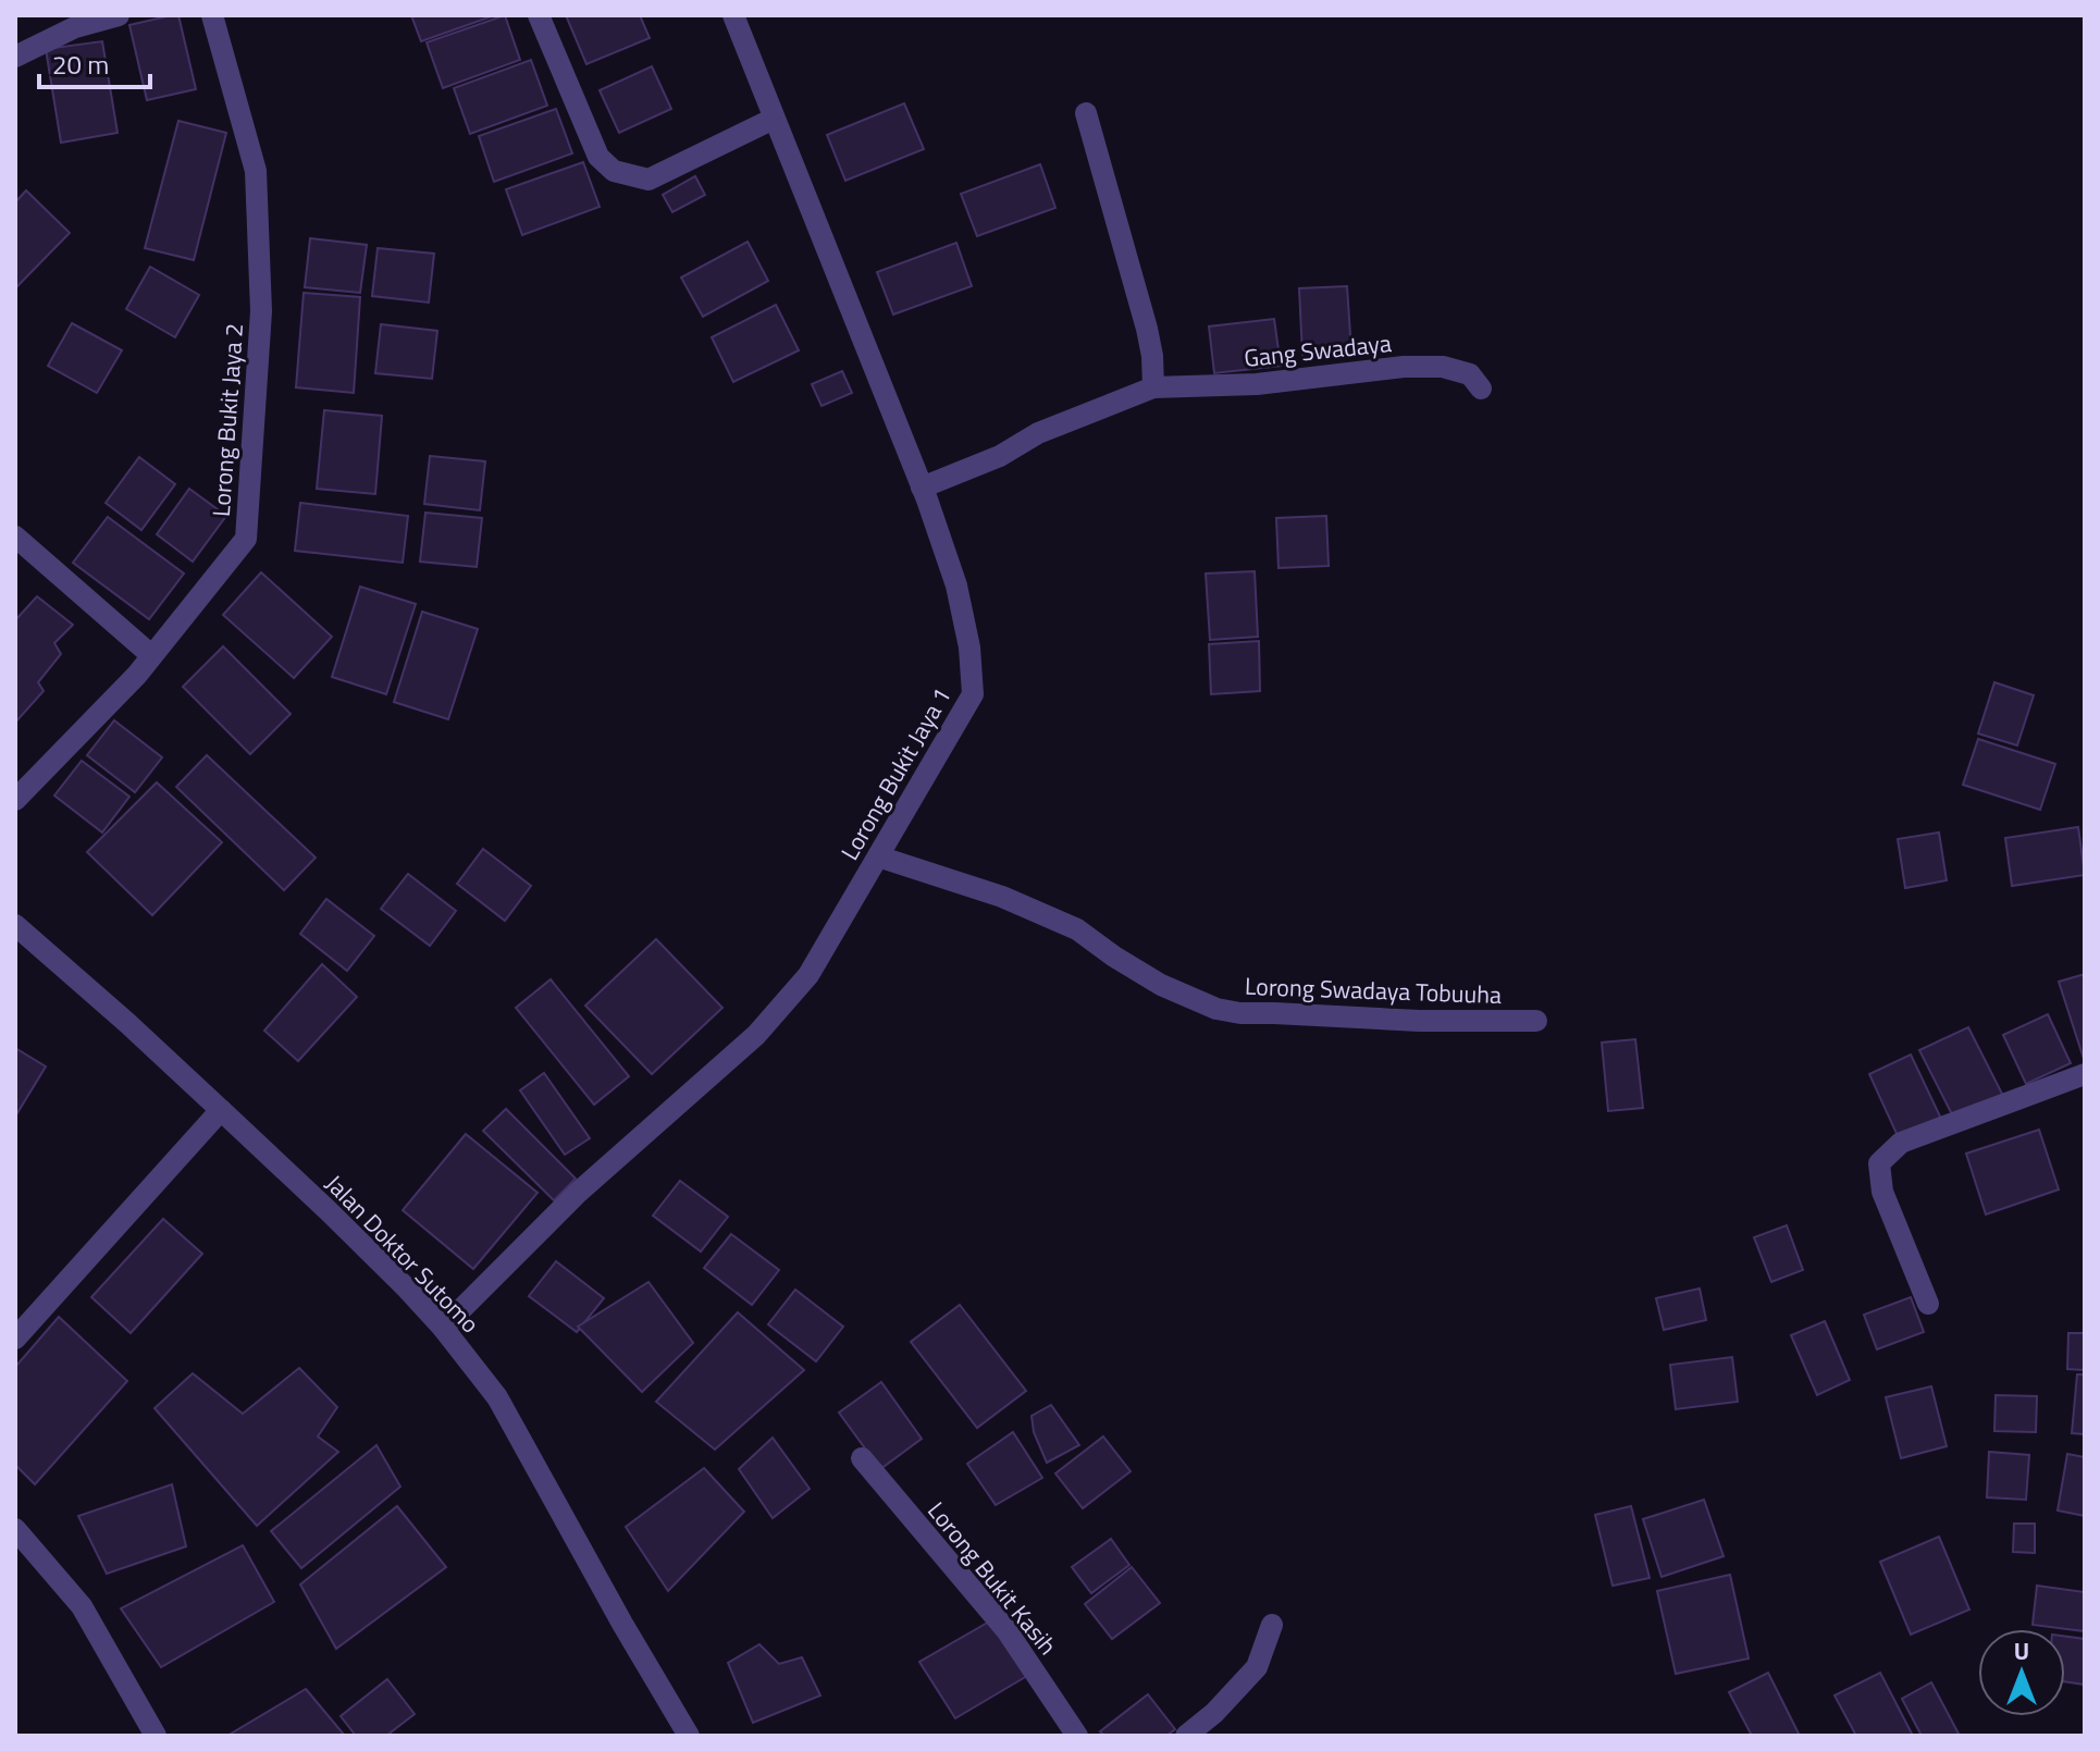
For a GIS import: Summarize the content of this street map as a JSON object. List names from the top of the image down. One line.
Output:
{"streets":{"street":["Gang Swadaya","Lorong Bukit Jaya 2","Lorong Bukit Jaya 1","Lorong Swadaya Tobuuha","Jalan Doktor Sutomo","Lorong Bukit Kasih"]},"crossings":[["Gang Swadaya","Lorong Bukit Jaya 1"],["Lorong Bukit Jaya 1","Lorong Swadaya Tobuuha"],["Lorong Bukit Jaya 1","Jalan Doktor Sutomo"]],"scale_bar":"20 m","north":"top"}
